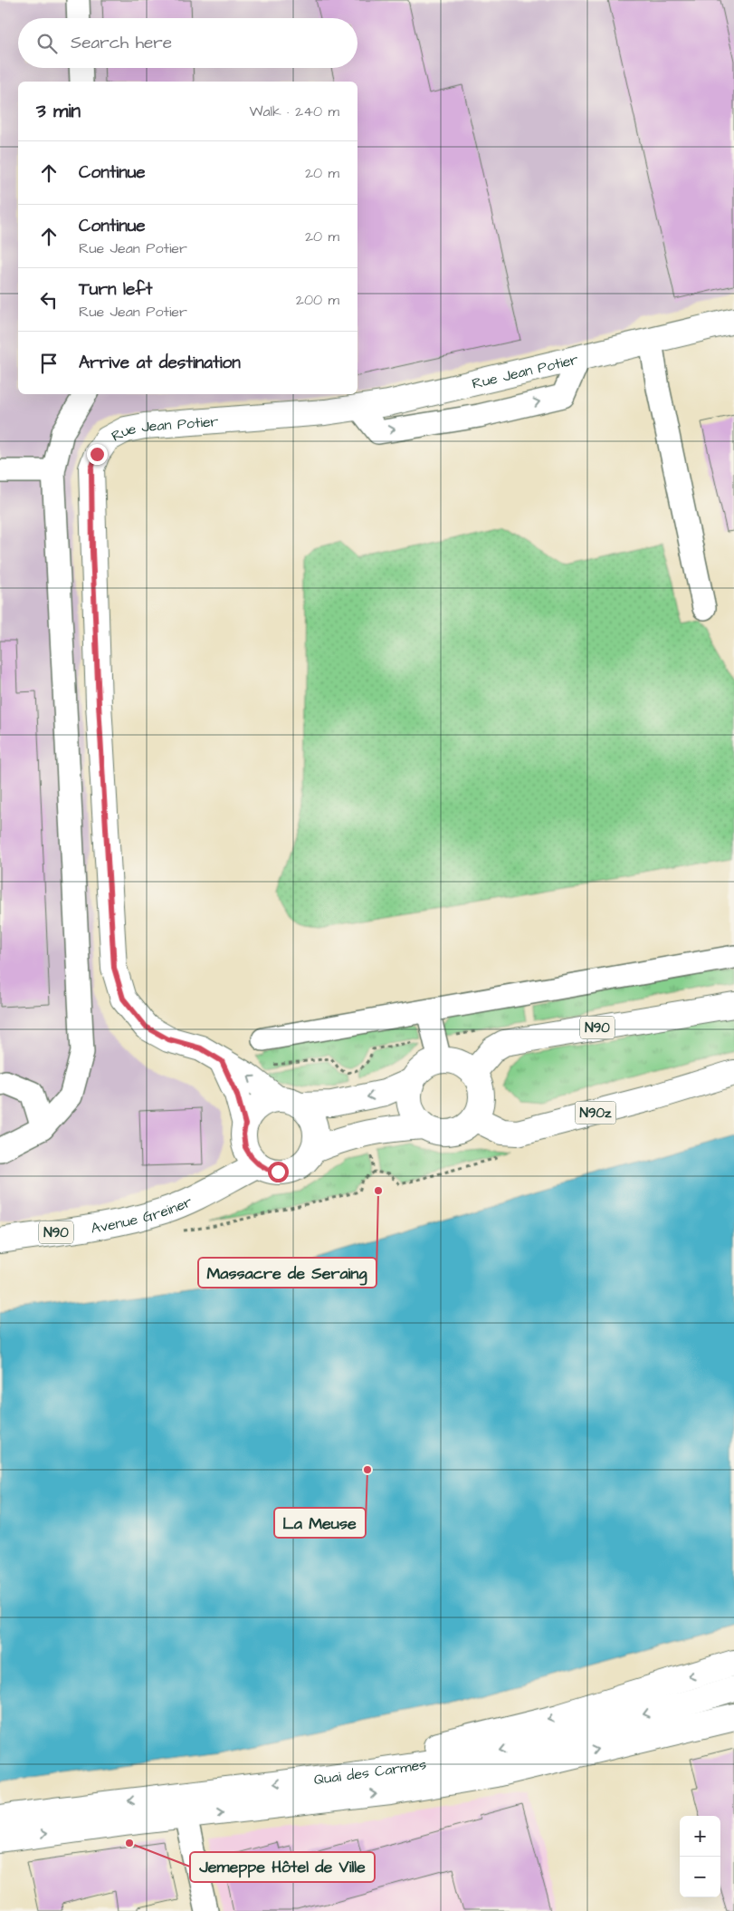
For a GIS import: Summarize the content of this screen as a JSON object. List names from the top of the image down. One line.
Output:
{"streets":{"main road":["Rue Jean Potier","N90","N90z","Avenue Greiner","Quai des Carmes"]},"crossings":[["Rue Jean Potier","Avenue Greiner"],["N90","N90z"]],"places":["Massacre de Seraing","La Meuse","Jemeppe Hôtel de Ville"],"page":{"search":"Search here","heading":["3 min","Walk · 240 m"],"list":[["Continue","20 m"],["Continue","Rue Jean Potier","20 m"],["Turn left","Rue Jean Potier","200 m"],"Arrive at destination"],"map_buttons":["+","−"]}}
